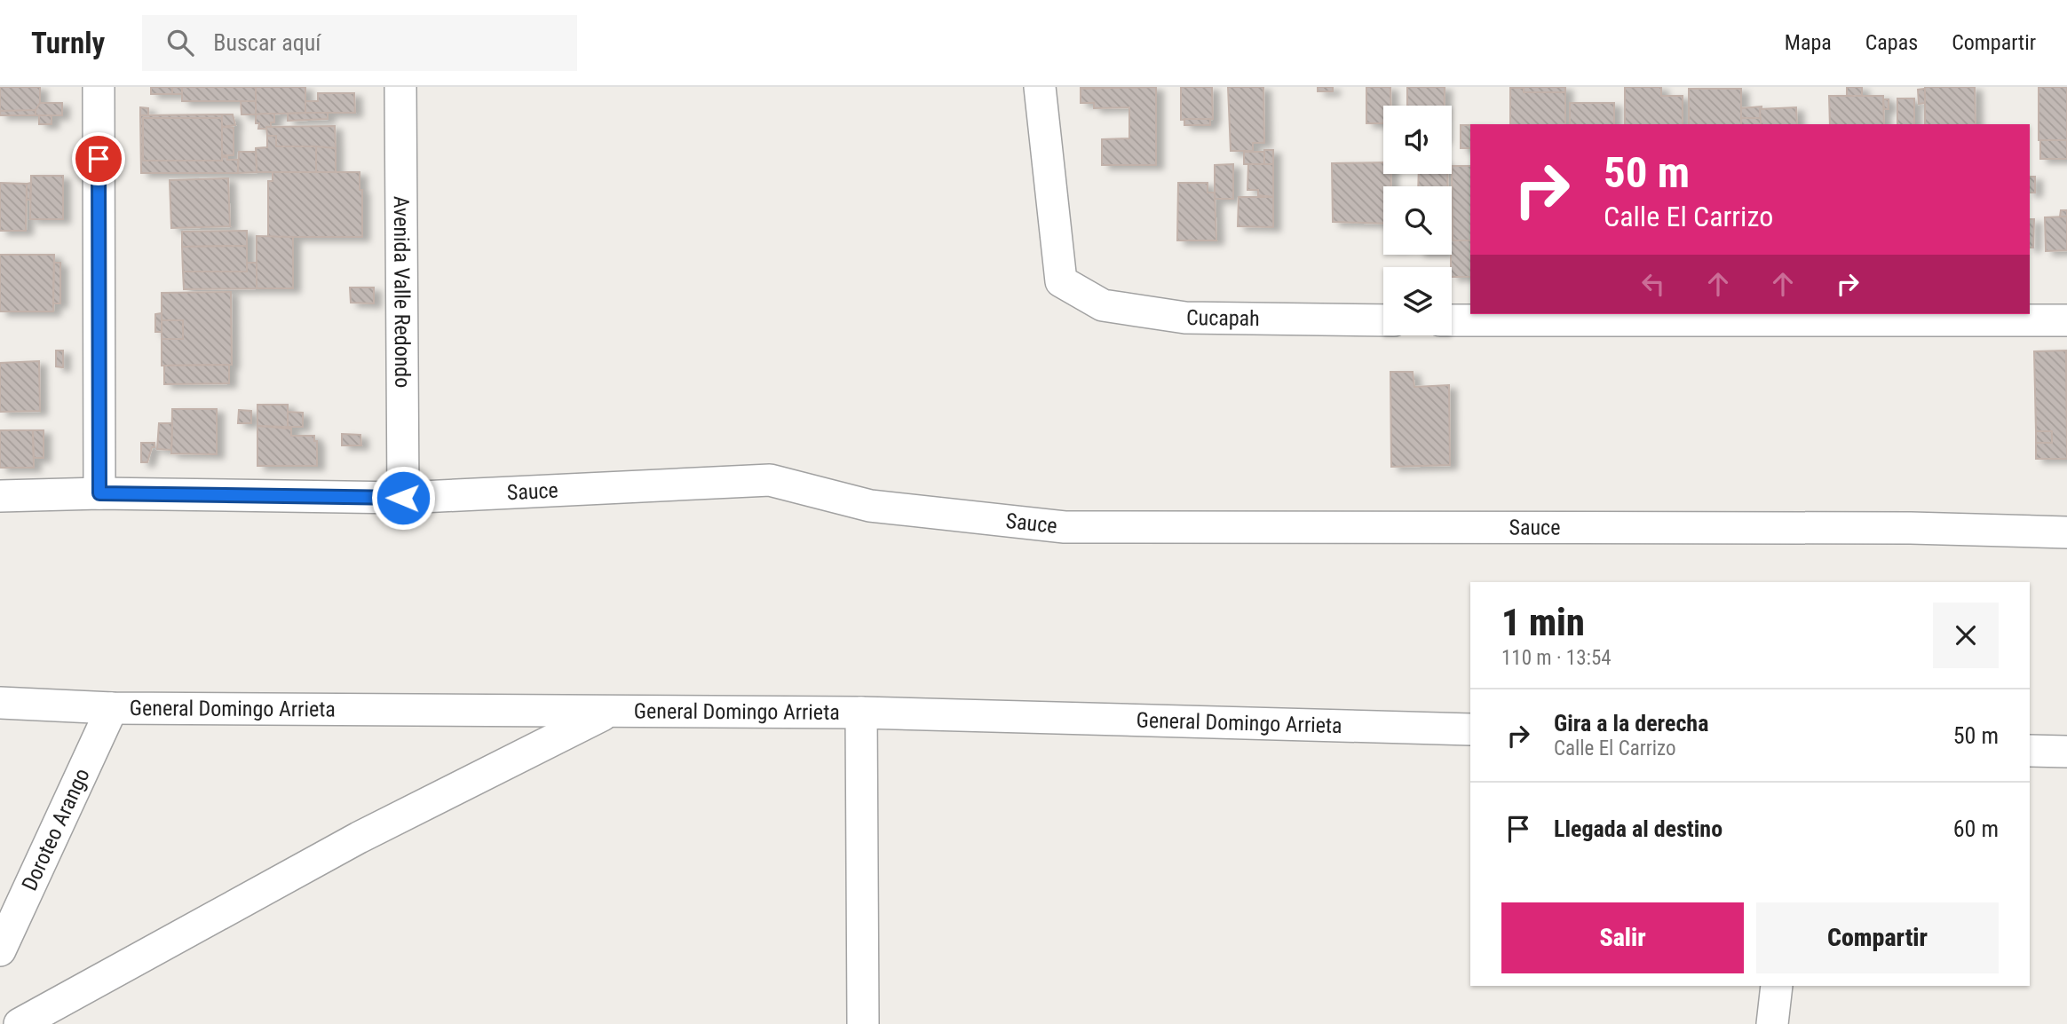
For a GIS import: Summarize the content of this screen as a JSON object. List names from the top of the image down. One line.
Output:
{"streets":{"street":["Avenida Valle Redondo","Cucapah","Sauce","General Domingo Arrieta","Doroteo Arango"]},"crossings":[["Avenida Valle Redondo","Sauce"],["General Domingo Arrieta","Doroteo Arango"]],"page":{"header":"Turnly","search":"Buscar aquí","nav":["Mapa","Capas","Compartir"],"turn":["50 m","Calle El Carrizo"],"heading":["1 min","110 m · 13:54"],"list":[{"name":"Gira a la derecha","note":"Calle El Carrizo","value":"50 m"},{"name":"Llegada al destino","value":"60 m"}],"buttons":["Salir","Compartir"]}}
